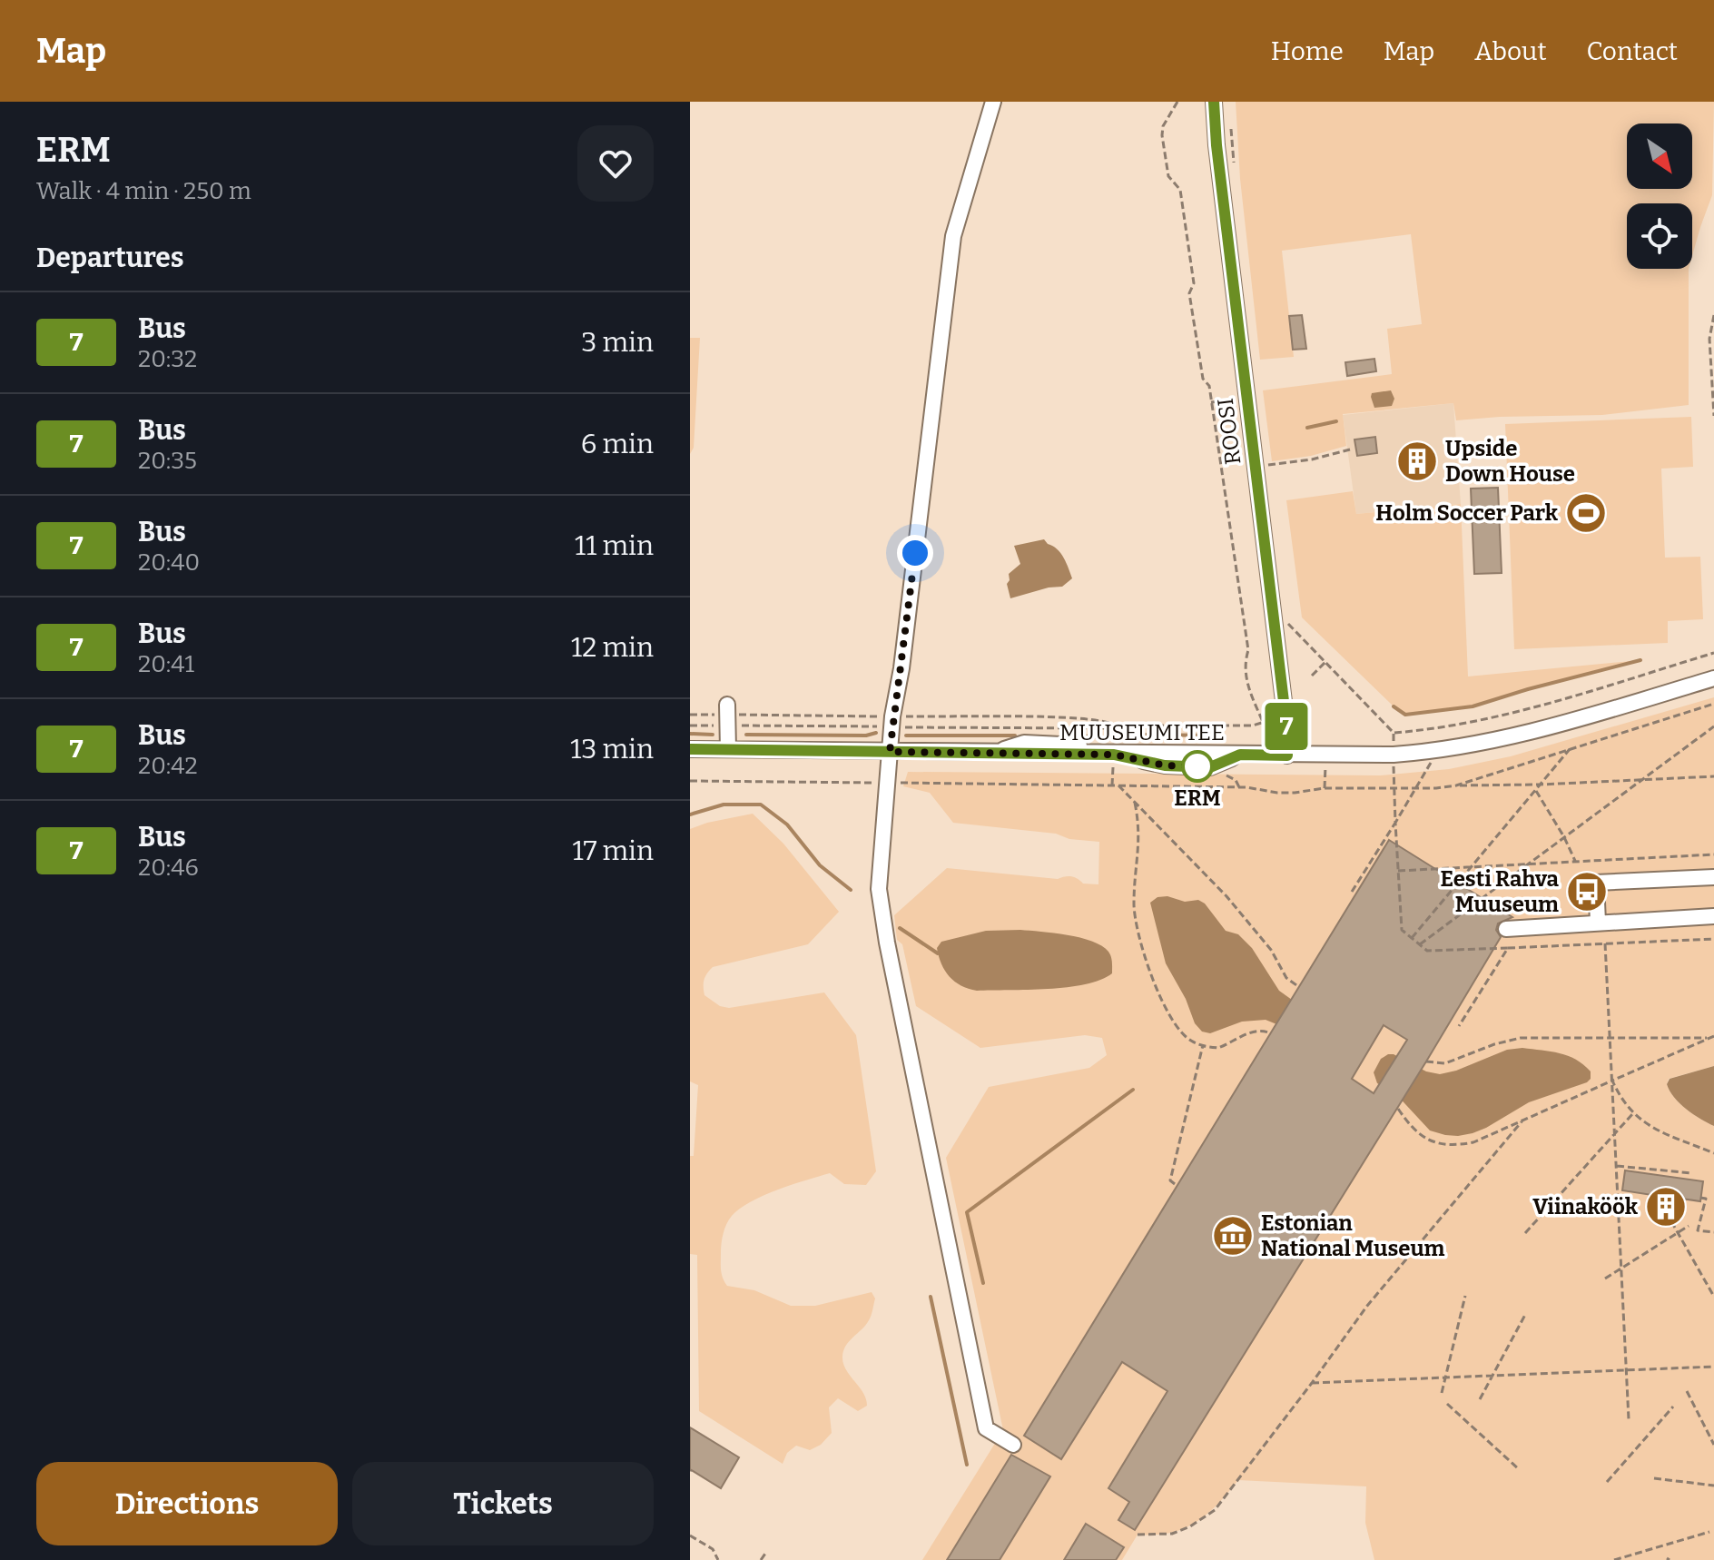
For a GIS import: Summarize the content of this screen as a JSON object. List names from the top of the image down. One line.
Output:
{"streets":{"street":["ROOSI","MUUSEUMI TEE"]},"crossings":[["ROOSI","MUUSEUMI TEE"]],"places":{"building":["Upside Down House","Viinaköök"],"sports":["Holm Soccer Park"],"other":["ERM"],"bus stop":["Eesti Rahva Muuseum"],"museum":["Estonian National Museum"]},"lines":["bus line 7"],"north":"bottom right","page":{"header":"Map","nav":["Home","Map","About","Contact"],"heading":[["ERM","Walk · 4 min · 250 m"],"Departures"],"on_map":"7","list":[{"mark":"7","name":"Bus","note":"20:32","value":"3 min"},{"mark":"7","name":"Bus","note":"20:35","value":"6 min"},{"mark":"7","name":"Bus","note":"20:40","value":"11 min"},{"mark":"7","name":"Bus","note":"20:41","value":"12 min"},{"mark":"7","name":"Bus","note":"20:42","value":"13 min"},{"mark":"7","name":"Bus","note":"20:46","value":"17 min"}],"buttons":["Directions","Tickets"]}}
